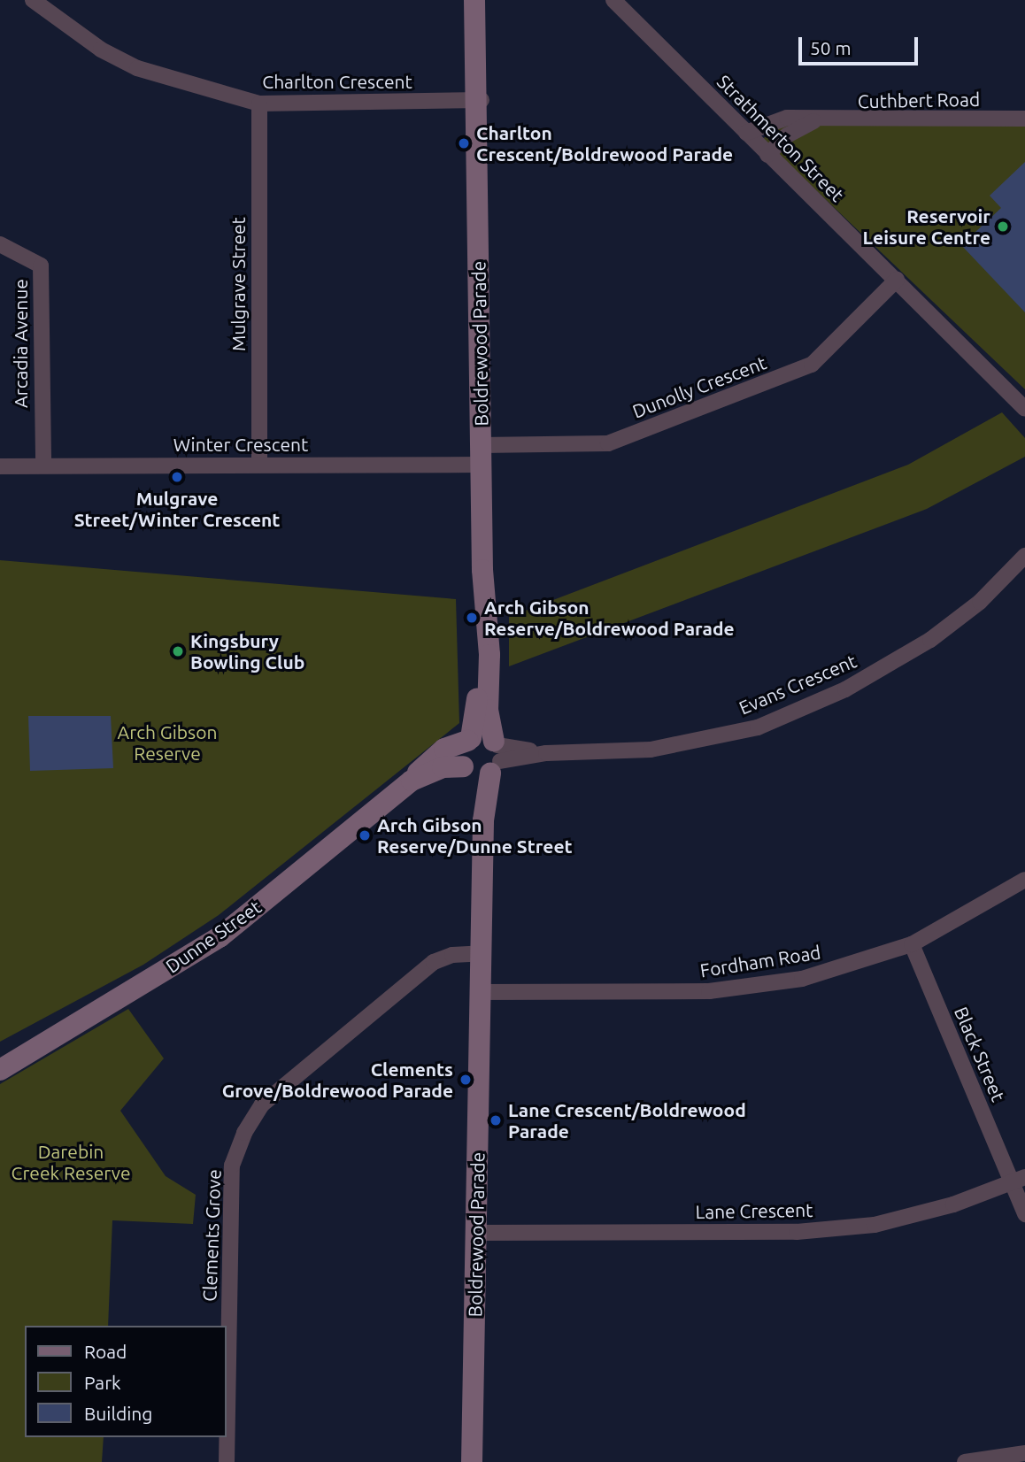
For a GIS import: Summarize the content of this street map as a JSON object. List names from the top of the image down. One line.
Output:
{"streets":{"main road":["Boldrewood Parade","Dunne Street"],"street":["Charlton Crescent","Cuthbert Road","Strathmerton Street","Mulgrave Street","Arcadia Avenue","Dunolly Crescent","Winter Crescent","Evans Crescent","Fordham Road","Black Street","Lane Crescent","Clements Grove"]},"crossings":[["Charlton Crescent","Mulgrave Street"],["Charlton Crescent","Boldrewood Parade"],["Cuthbert Road","Strathmerton Street"],["Strathmerton Street","Dunolly Crescent"],["Mulgrave Street","Winter Crescent"],["Arcadia Avenue","Winter Crescent"],["Boldrewood Parade","Dunolly Crescent"],["Boldrewood Parade","Winter Crescent"],["Boldrewood Parade","Evans Crescent"],["Boldrewood Parade","Dunne Street"],["Boldrewood Parade","Fordham Road"],["Boldrewood Parade","Lane Crescent"],["Boldrewood Parade","Clements Grove"],["Dunolly Crescent","Winter Crescent"],["Evans Crescent","Dunne Street"],["Fordham Road","Black Street"],["Black Street","Lane Crescent"]],"parks":["Arch Gibson Reserve","Darebin Creek Reserve"],"places":["Charlton Crescent/Boldrewood Parade","Reservoir Leisure Centre","Mulgrave Street/Winter Crescent","Arch Gibson Reserve/Boldrewood Parade","Kingsbury Bowling Club","Arch Gibson Reserve/Dunne Street","Clements Grove/Boldrewood Parade","Lane Crescent/Boldrewood Parade"],"legend":["Road","Park","Building"],"scale_bar":"50 m"}
